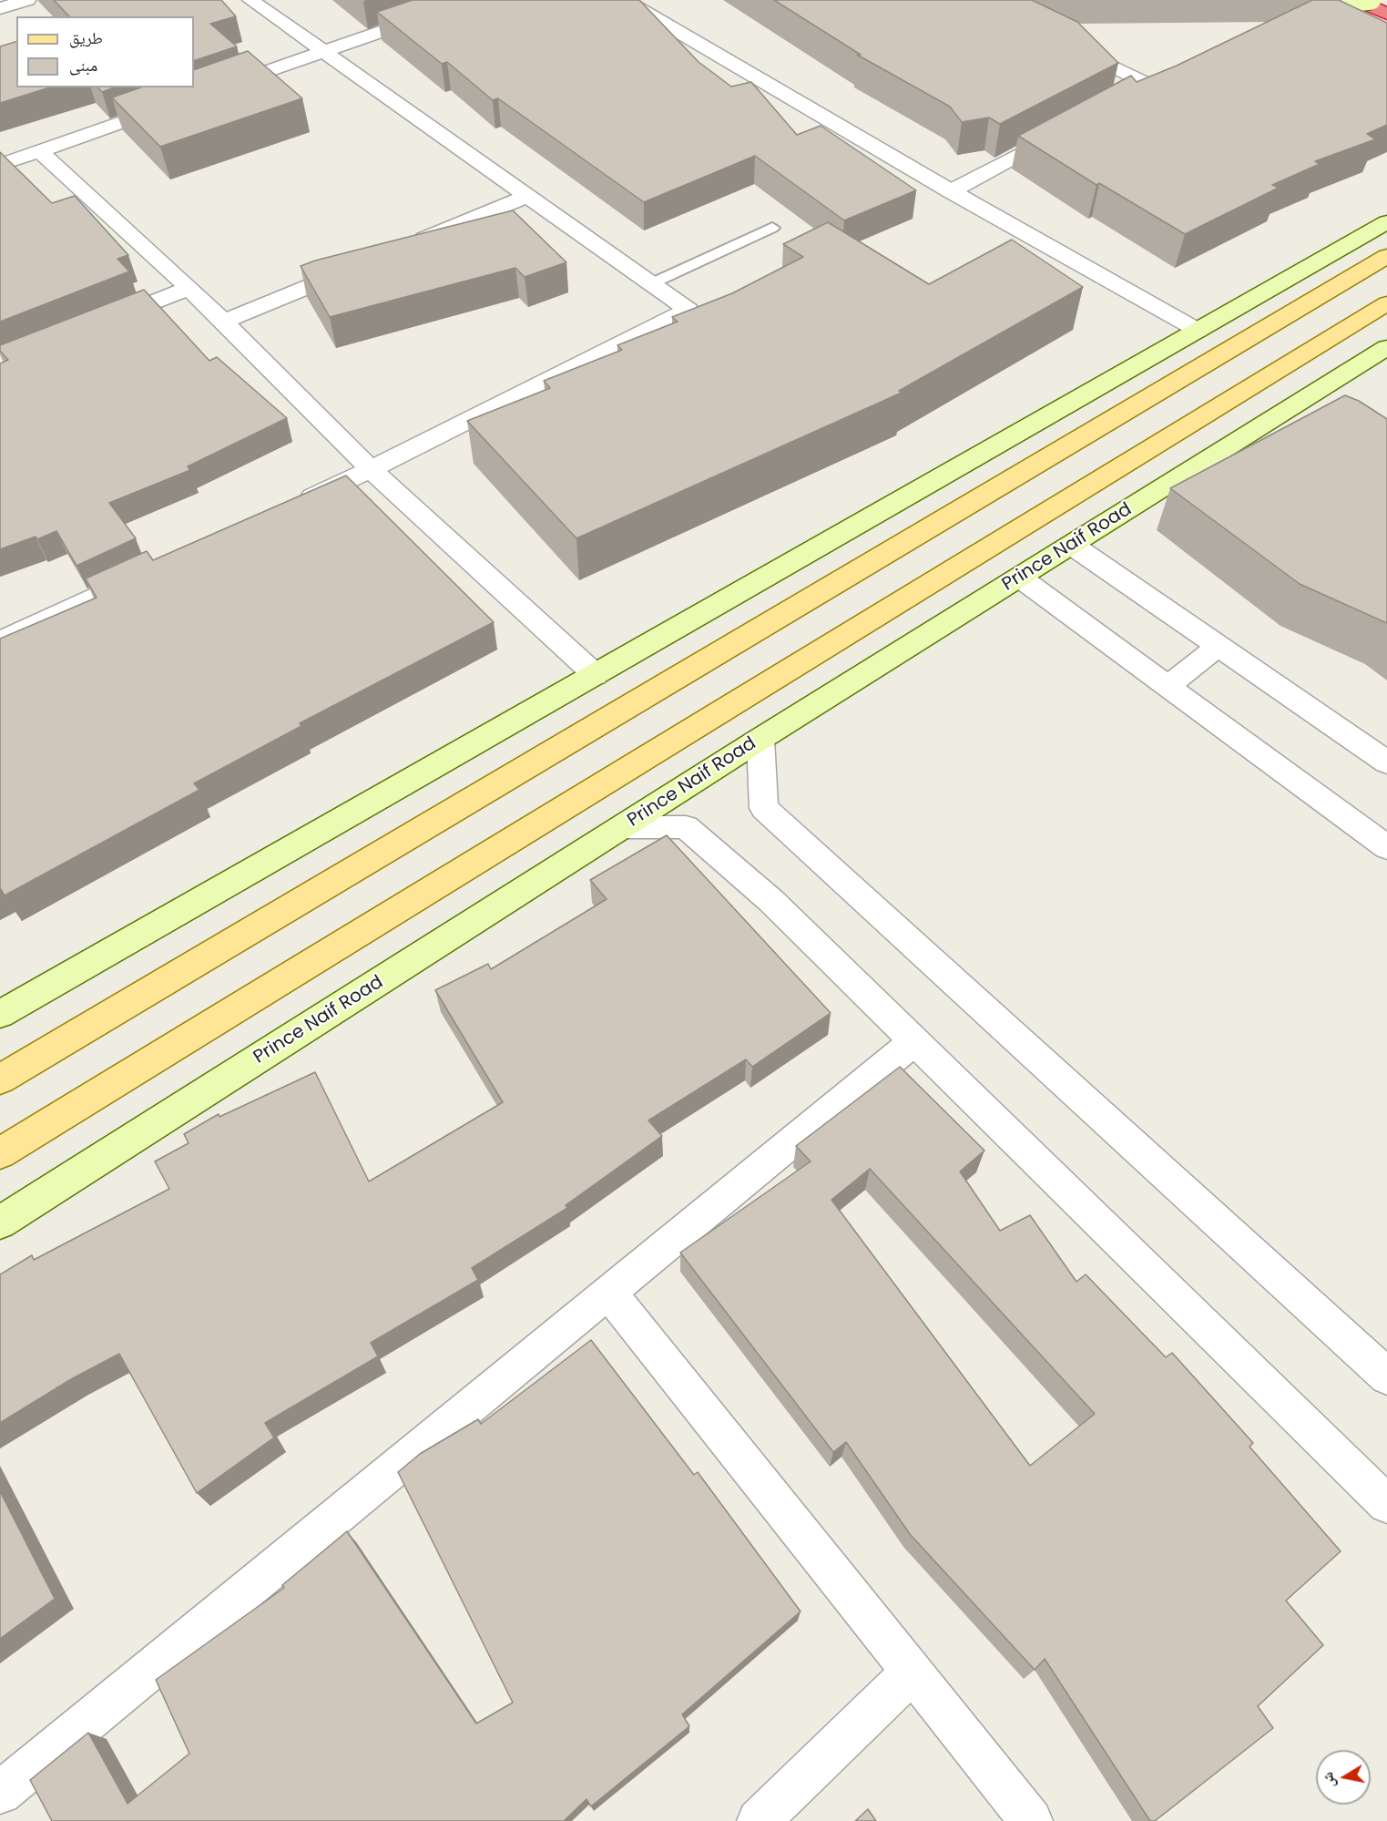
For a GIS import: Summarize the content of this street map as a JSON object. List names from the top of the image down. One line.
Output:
{"streets":{"main road":["Prince Naif Road"]},"legend":["طريق","مبنى"],"north":"left"}
